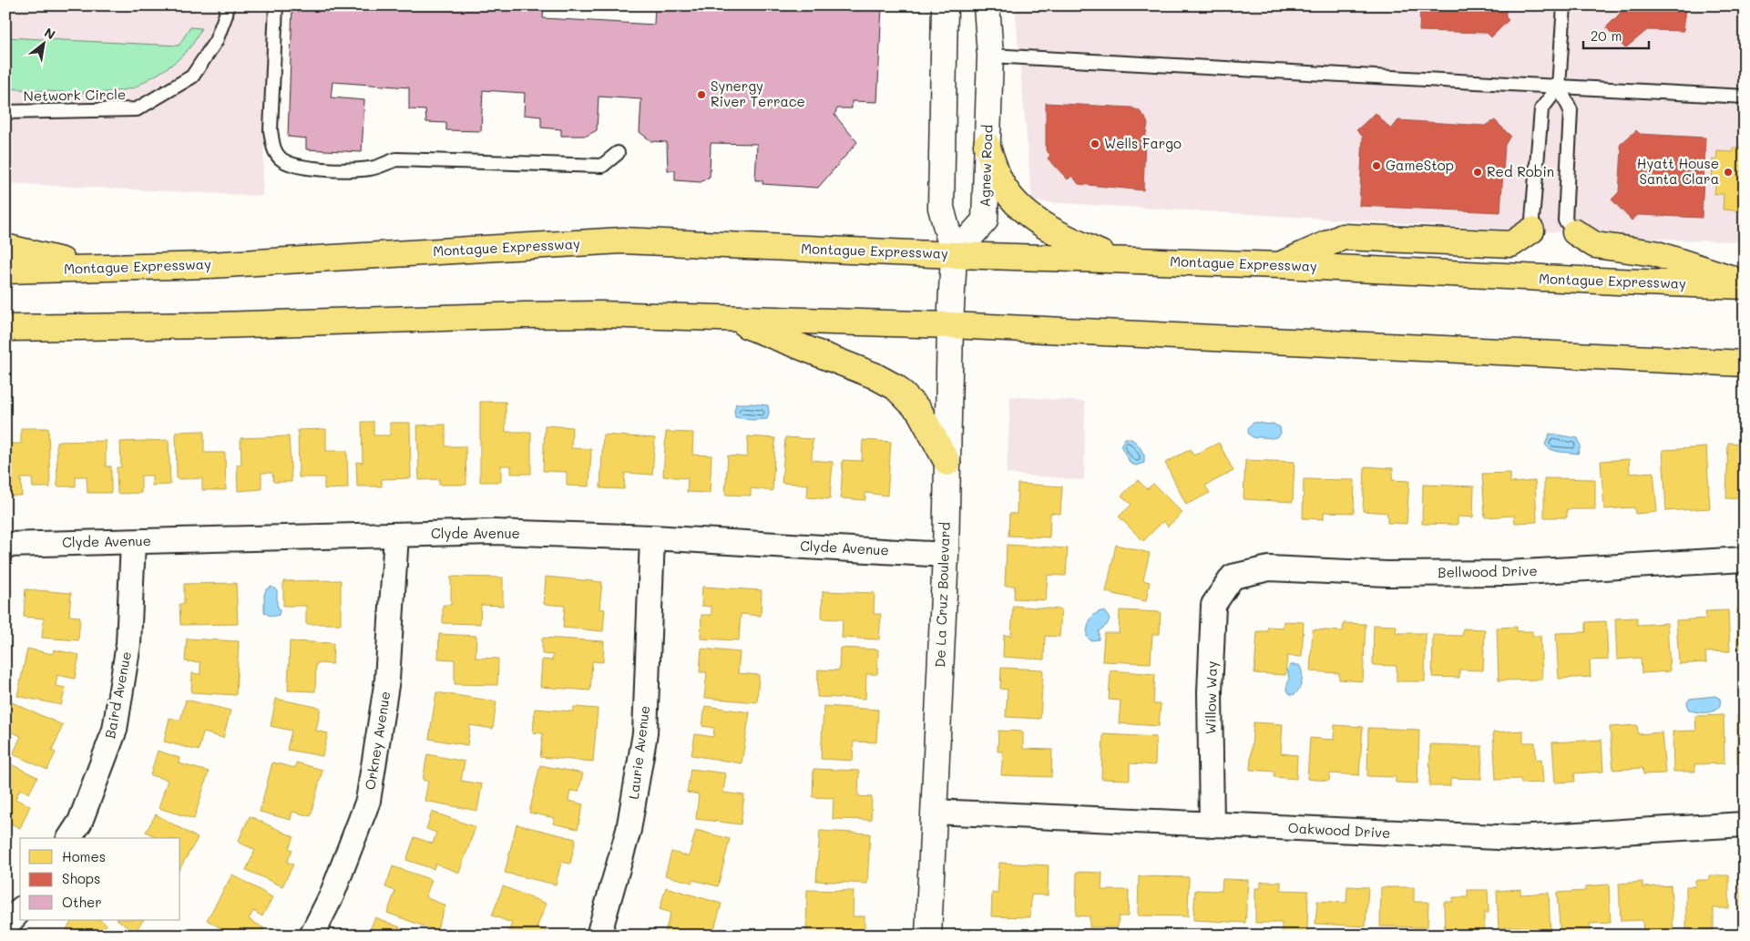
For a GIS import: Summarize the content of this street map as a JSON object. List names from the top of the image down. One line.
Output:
{"streets":{"highway":["Montague Expressway"],"main road":["Agnew Road","De La Cruz Boulevard"],"street":["Clyde Avenue","Bellwood Drive","Baird Avenue","Willow Way","Orkney Avenue","Laurie Avenue","Oakwood Drive"],"lane":["Network Circle"]},"crossings":[["Agnew Road","Montague Expressway"],["Agnew Road","De La Cruz Boulevard"],["Montague Expressway","De La Cruz Boulevard"],["Clyde Avenue","De La Cruz Boulevard"],["Clyde Avenue","Baird Avenue"],["Clyde Avenue","Orkney Avenue"],["Clyde Avenue","Laurie Avenue"],["Bellwood Drive","Willow Way"],["De La Cruz Boulevard","Oakwood Drive"],["Willow Way","Oakwood Drive"]],"places":["Synergy River Terrace","Wells Fargo","GameStop","Red Robin","Hyatt House Santa Clara"],"legend":["Homes","Shops","Other"],"scale_bar":"20 m","north":"top right"}
